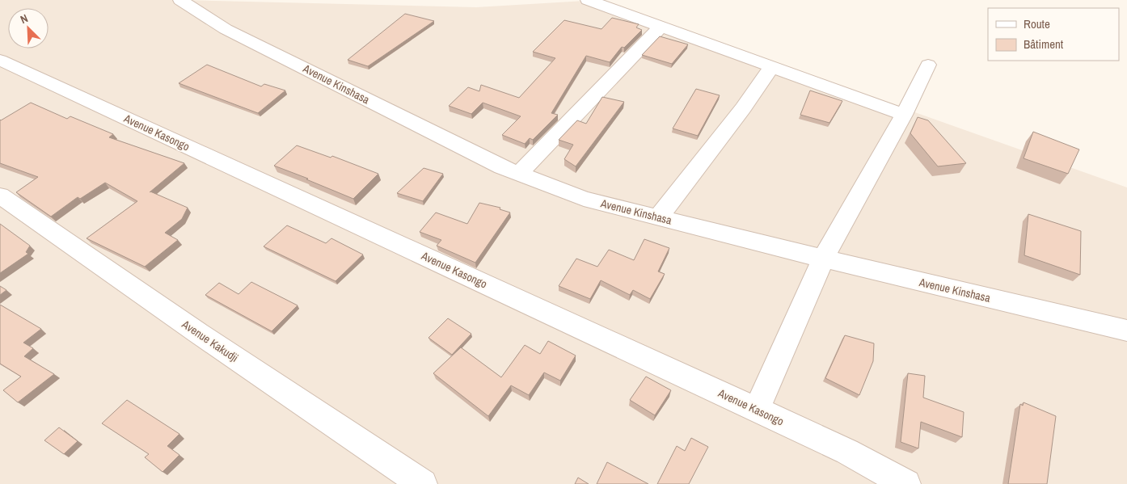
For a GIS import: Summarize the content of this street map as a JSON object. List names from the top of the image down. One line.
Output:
{"streets":{"street":["Avenue Kinshasa","Avenue Kasongo","Avenue Kakudji"]},"legend":["Route","Bâtiment"],"north":"top left"}
